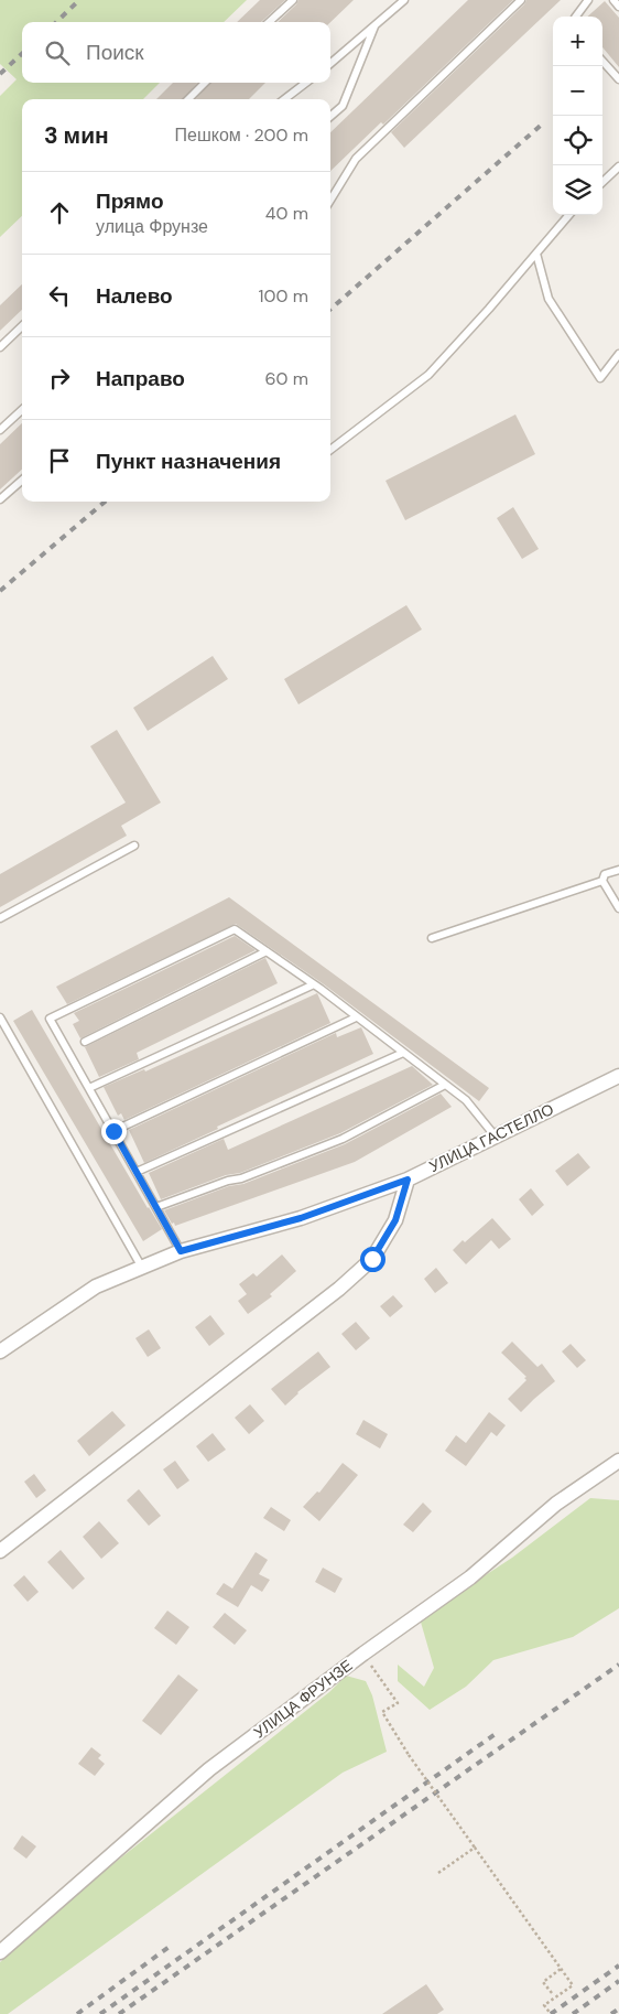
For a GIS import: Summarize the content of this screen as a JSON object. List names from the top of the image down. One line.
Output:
{"streets":{"street":["УЛИЦА ГАСТЕЛЛО","УЛИЦА ФРУНЗЕ"]},"page":{"map_buttons":["+","−"],"search":"Поиск","heading":["3 мин","Пешком · 200 m"],"list":[["Прямо","улица Фрунзе","40 m"],["Налево","100 m"],["Направо","60 m"],"Пункт назначения"]}}
